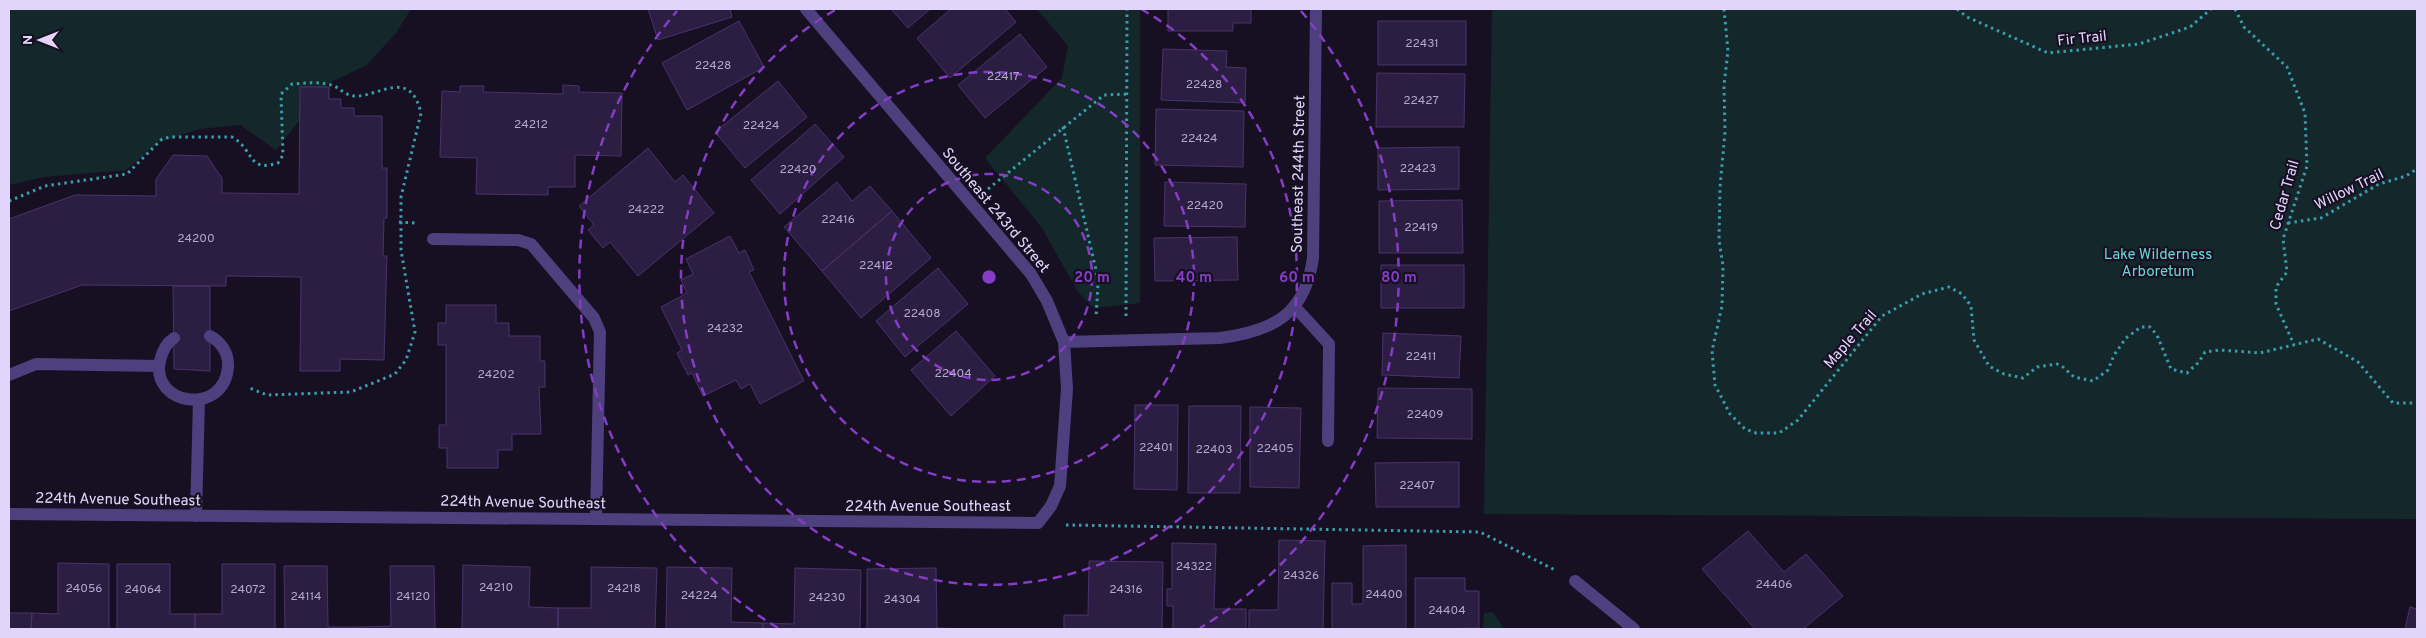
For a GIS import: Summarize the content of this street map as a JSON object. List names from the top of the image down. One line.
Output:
{"streets":{"street":["Southeast 244th Street","Southeast 243rd Street","224th Avenue Southeast"],"path":["Fir Trail","Willow Trail","Cedar Trail","Maple Trail"]},"crossings":[["Southeast 244th Street","Southeast 243rd Street"],["Willow Trail","Cedar Trail"],["Cedar Trail","Maple Trail"],["Southeast 243rd Street","224th Avenue Southeast"]],"parks":["Lake Wilderness Arboretum"],"house_numbers":["22431","22428","22417","22428","22427","24212","22424","22424","22423","22420","22420","24222","22416","22419","24200","22412","22408","24232","22411","22404","24202","22409","22401","22405","22403","22407","24322","24326","24406","24210","24056","24218","24064","24072","24316","24400","24224","24114","24120","24230","24304","24404"],"north":"left","rings":["20 m","40 m","60 m","80 m"]}
